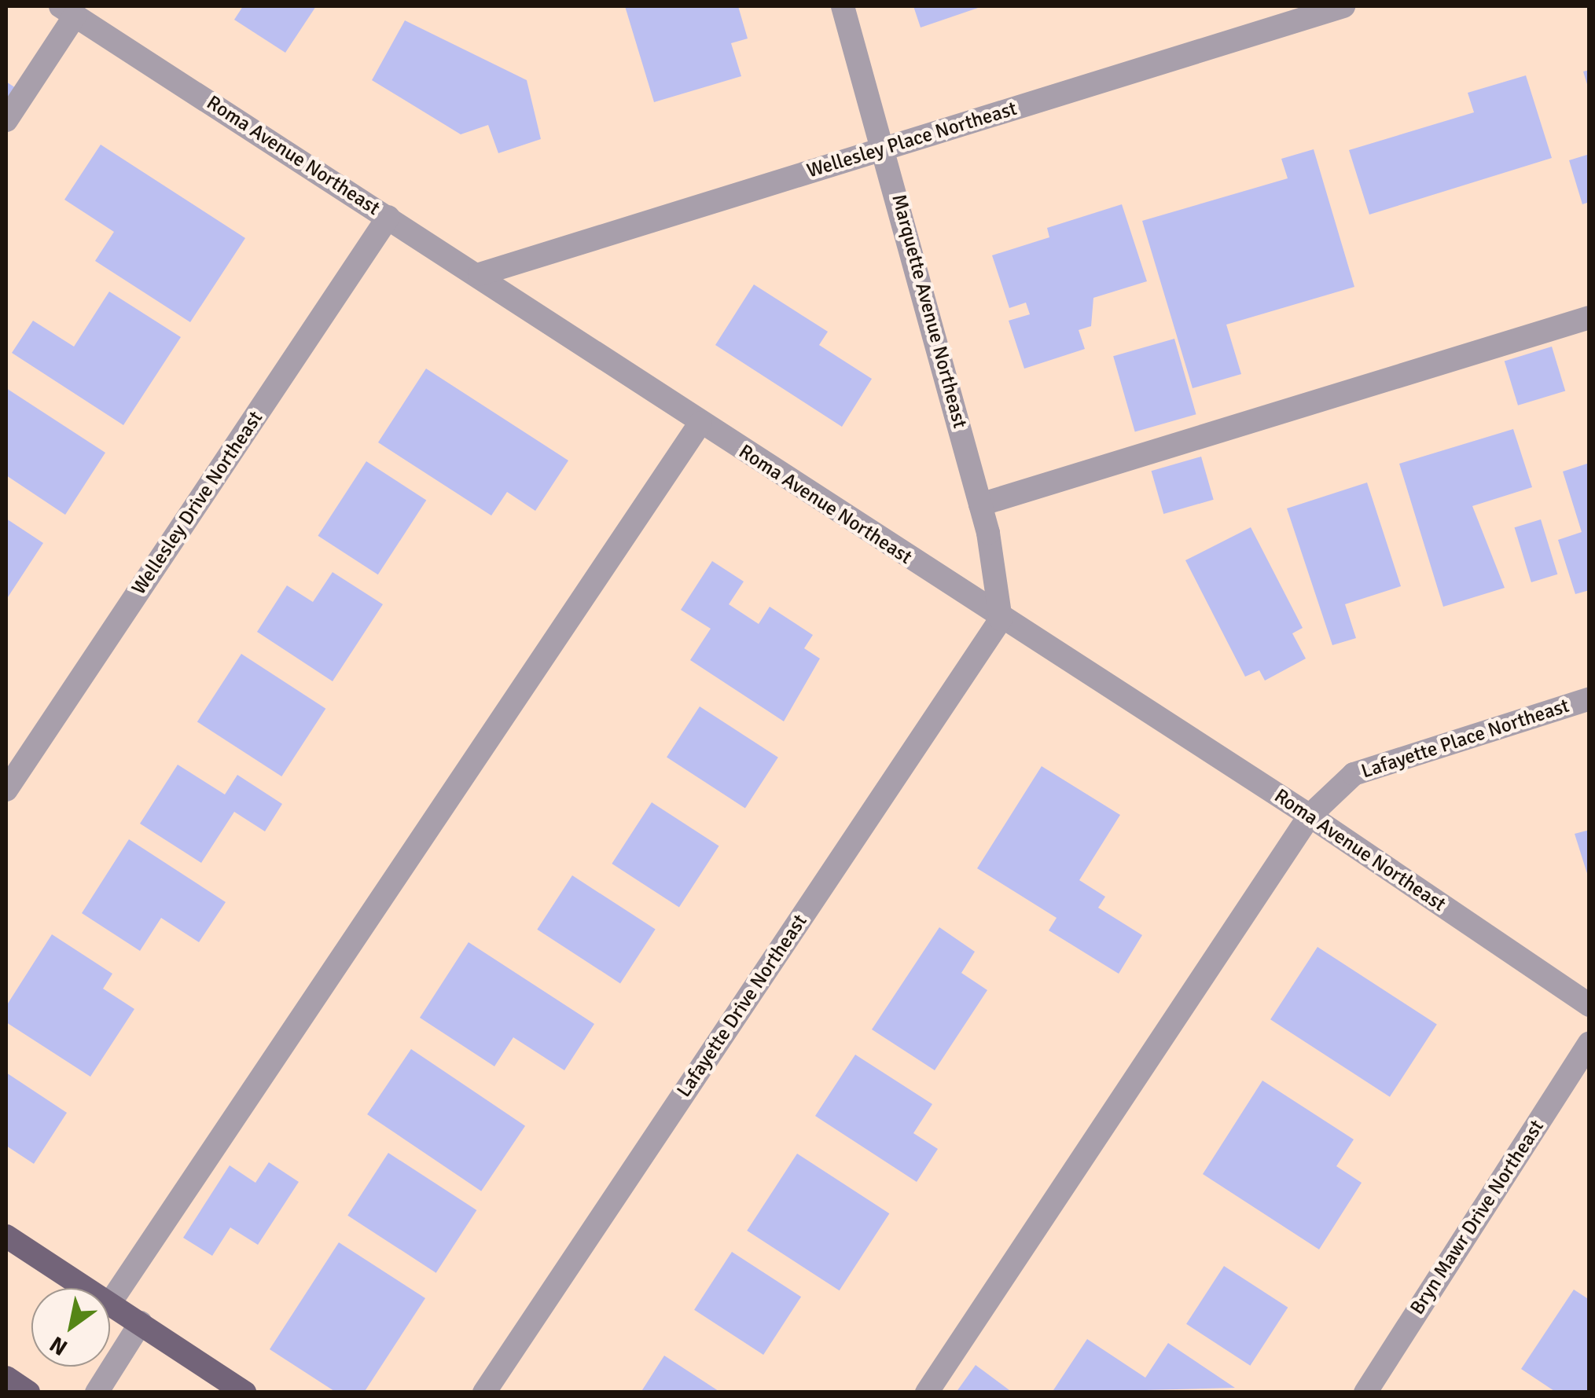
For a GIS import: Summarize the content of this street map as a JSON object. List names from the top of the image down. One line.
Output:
{"streets":{"street":["Wellesley Place Northeast","Roma Avenue Northeast","Marquette Avenue Northeast","Wellesley Drive Northeast","Lafayette Place Northeast","Lafayette Drive Northeast","Bryn Mawr Drive Northeast"]},"crossings":[["Wellesley Place Northeast","Roma Avenue Northeast"],["Wellesley Place Northeast","Marquette Avenue Northeast"],["Roma Avenue Northeast","Marquette Avenue Northeast"],["Roma Avenue Northeast","Wellesley Drive Northeast"],["Roma Avenue Northeast","Lafayette Place Northeast"],["Roma Avenue Northeast","Lafayette Drive Northeast"],["Marquette Avenue Northeast","Lafayette Drive Northeast"]],"north":"bottom left"}
